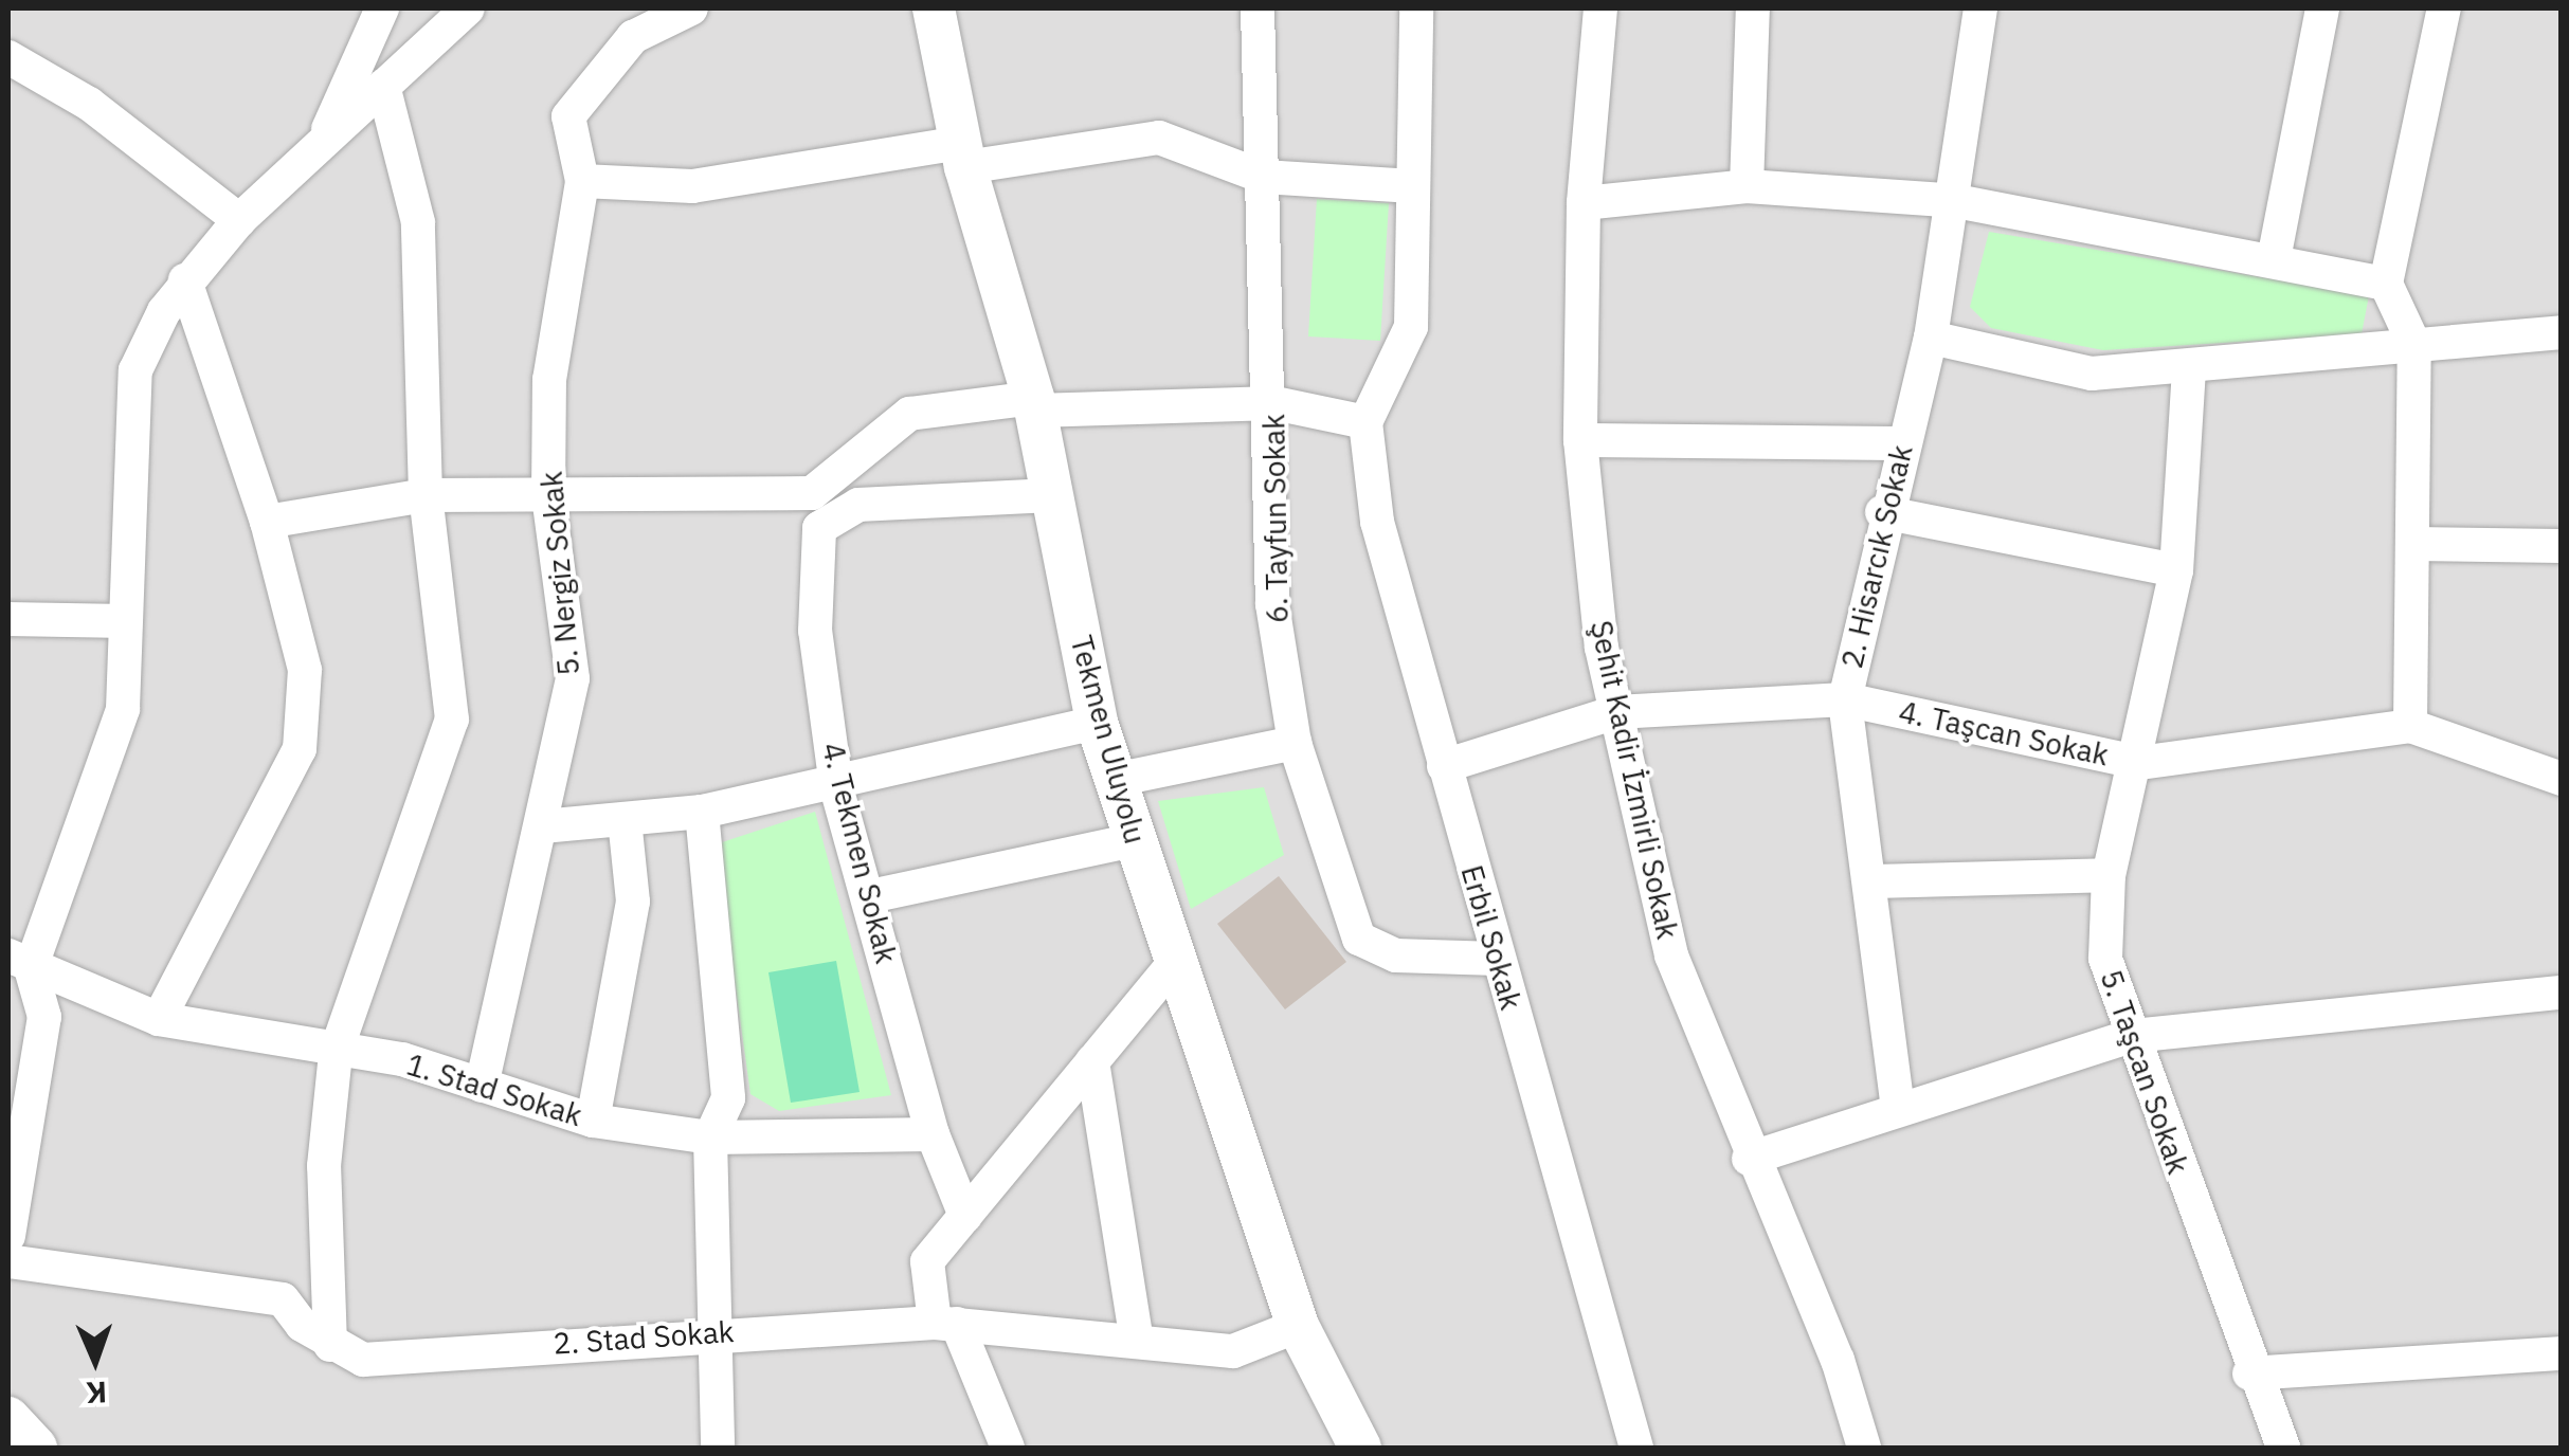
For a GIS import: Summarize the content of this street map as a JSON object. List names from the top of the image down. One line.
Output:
{"streets":{"street":["6. Tayfun Sokak","2. Hisarcık Sokak","5. Nergiz Sokak","4. Taşcan Sokak","Tekmen Uluyolu","Şehit Kadir İzmirli Sokak","4. Tekmen Sokak","Erbil Sokak","5. Taşcan Sokak","1. Stad Sokak","2. Stad Sokak"]},"crossings":[["6. Tayfun Sokak","Erbil Sokak"],["2. Hisarcık Sokak","4. Taşcan Sokak"],["5. Nergiz Sokak","1. Stad Sokak"],["4. Taşcan Sokak","Şehit Kadir İzmirli Sokak"],["4. Taşcan Sokak","Erbil Sokak"],["4. Taşcan Sokak","5. Taşcan Sokak"],["Tekmen Uluyolu","4. Tekmen Sokak"],["Tekmen Uluyolu","2. Stad Sokak"],["4. Tekmen Sokak","1. Stad Sokak"]],"north":"bottom"}
